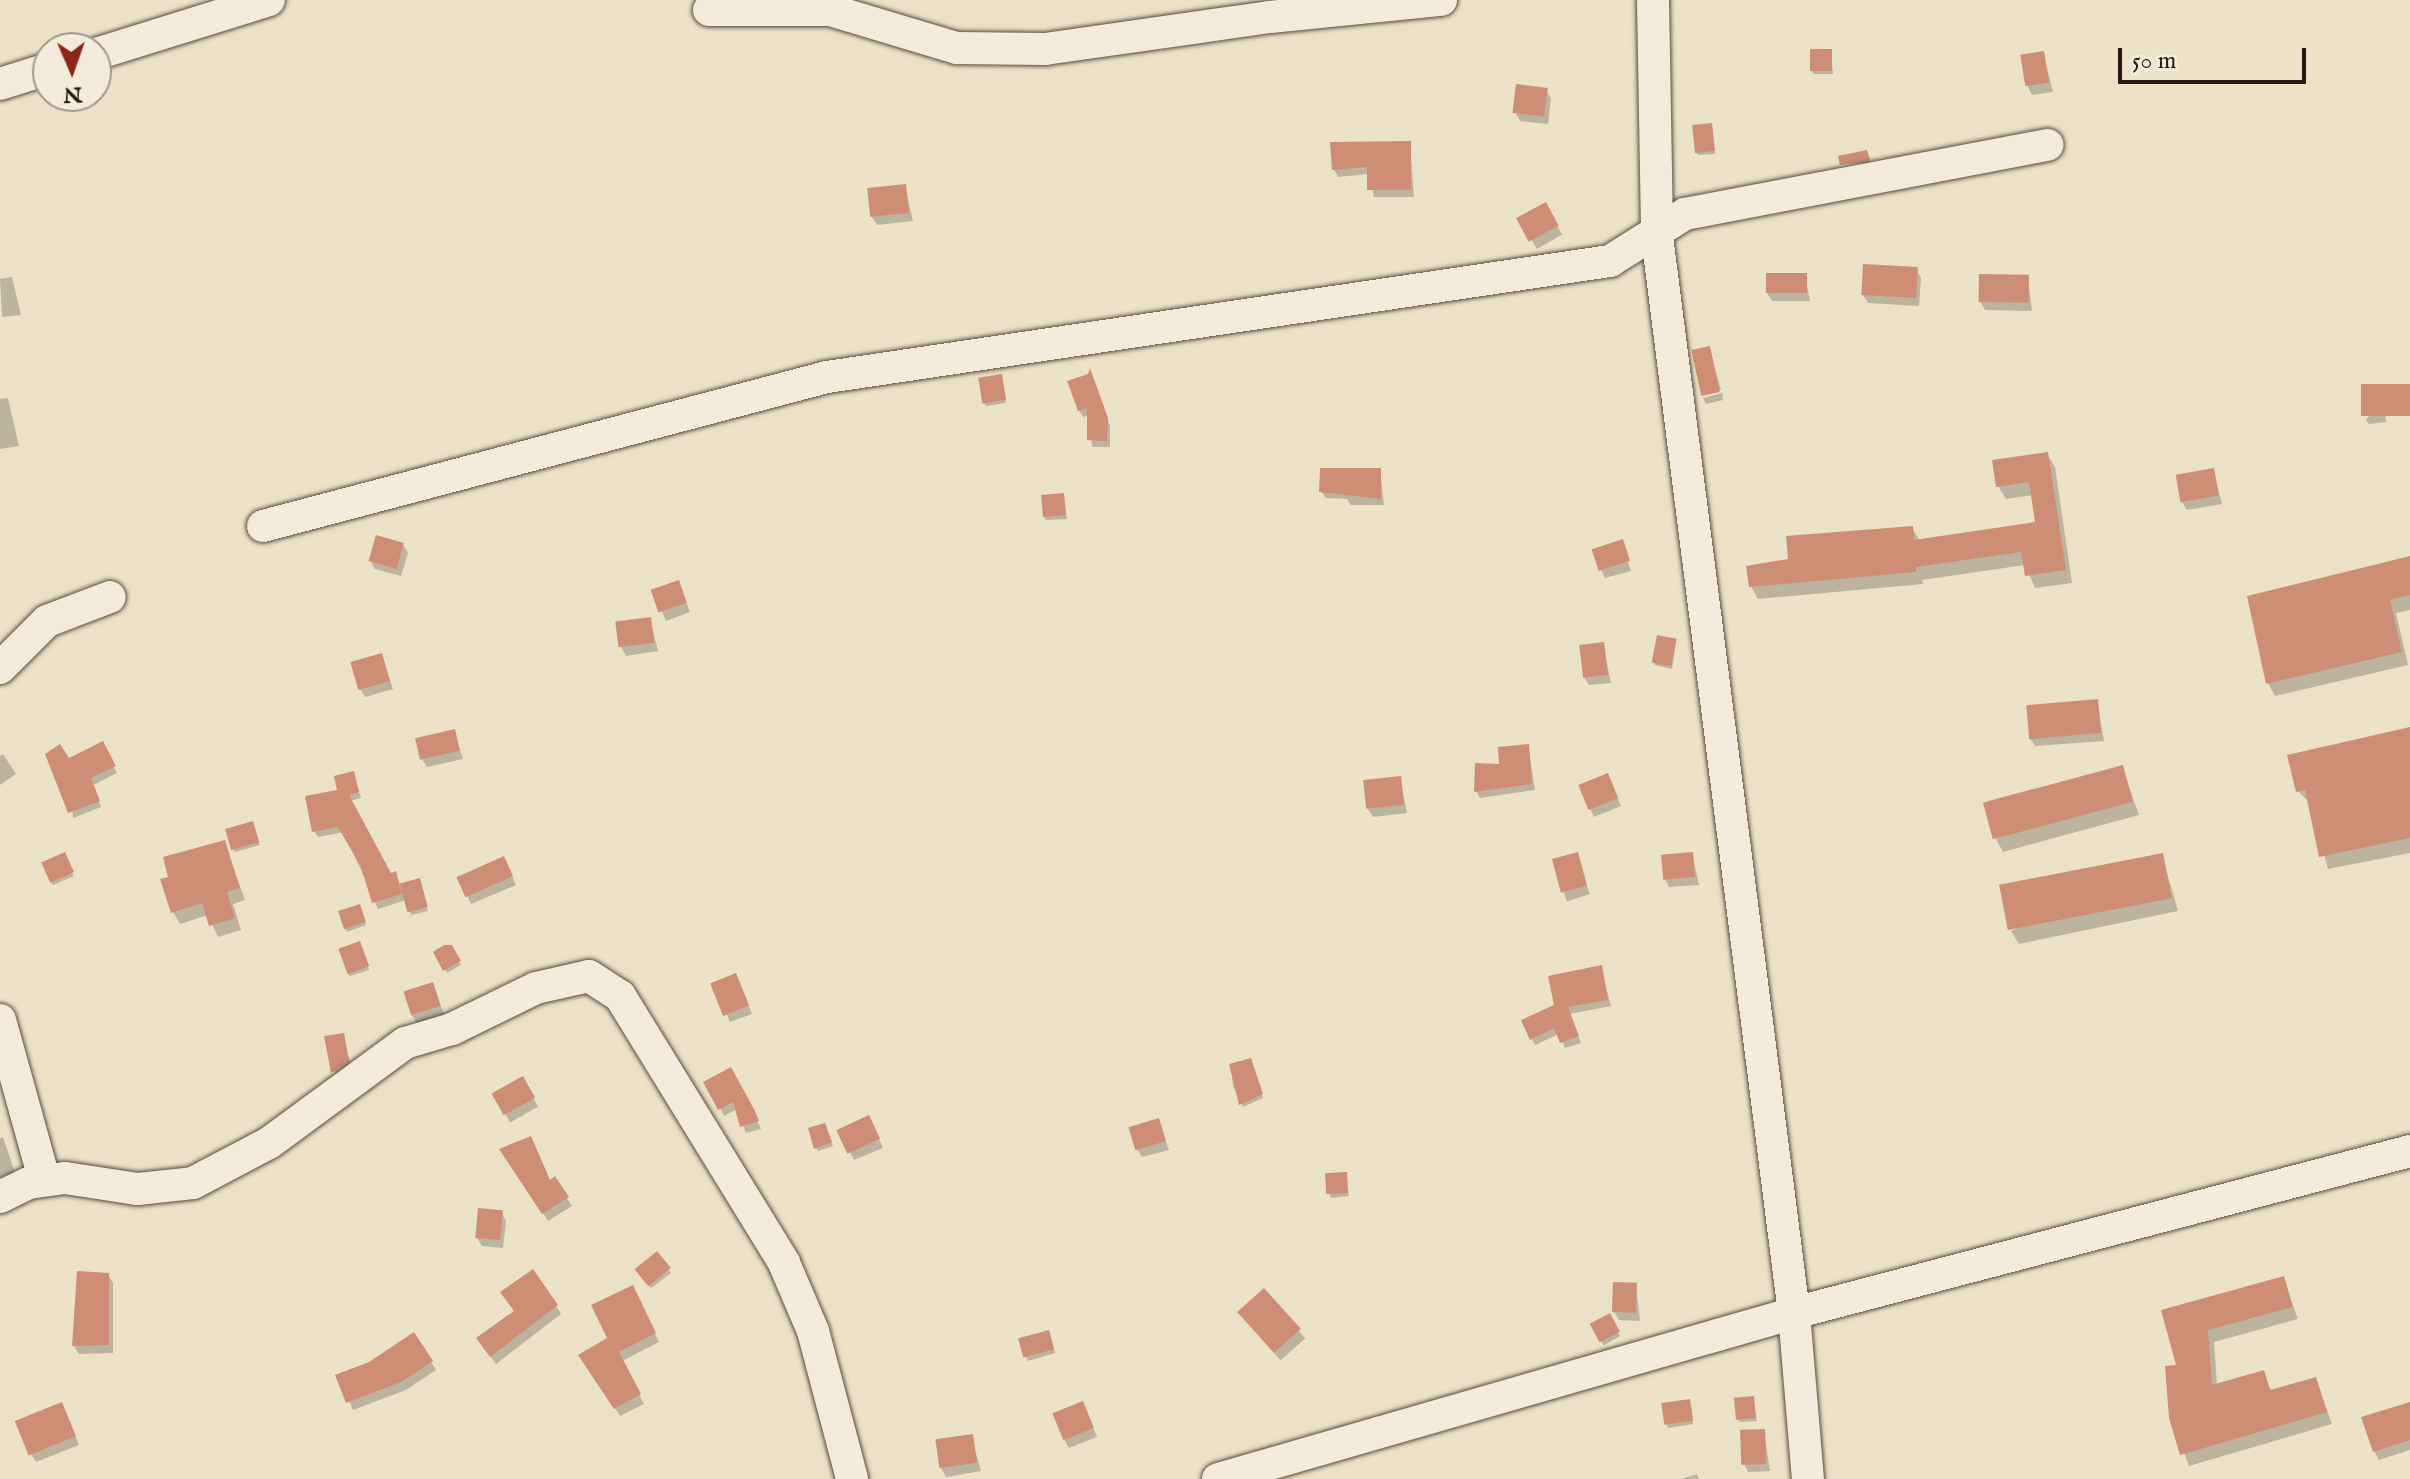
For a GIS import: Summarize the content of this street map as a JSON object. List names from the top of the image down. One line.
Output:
{"scale_bar":"50 m","north":"bottom"}
